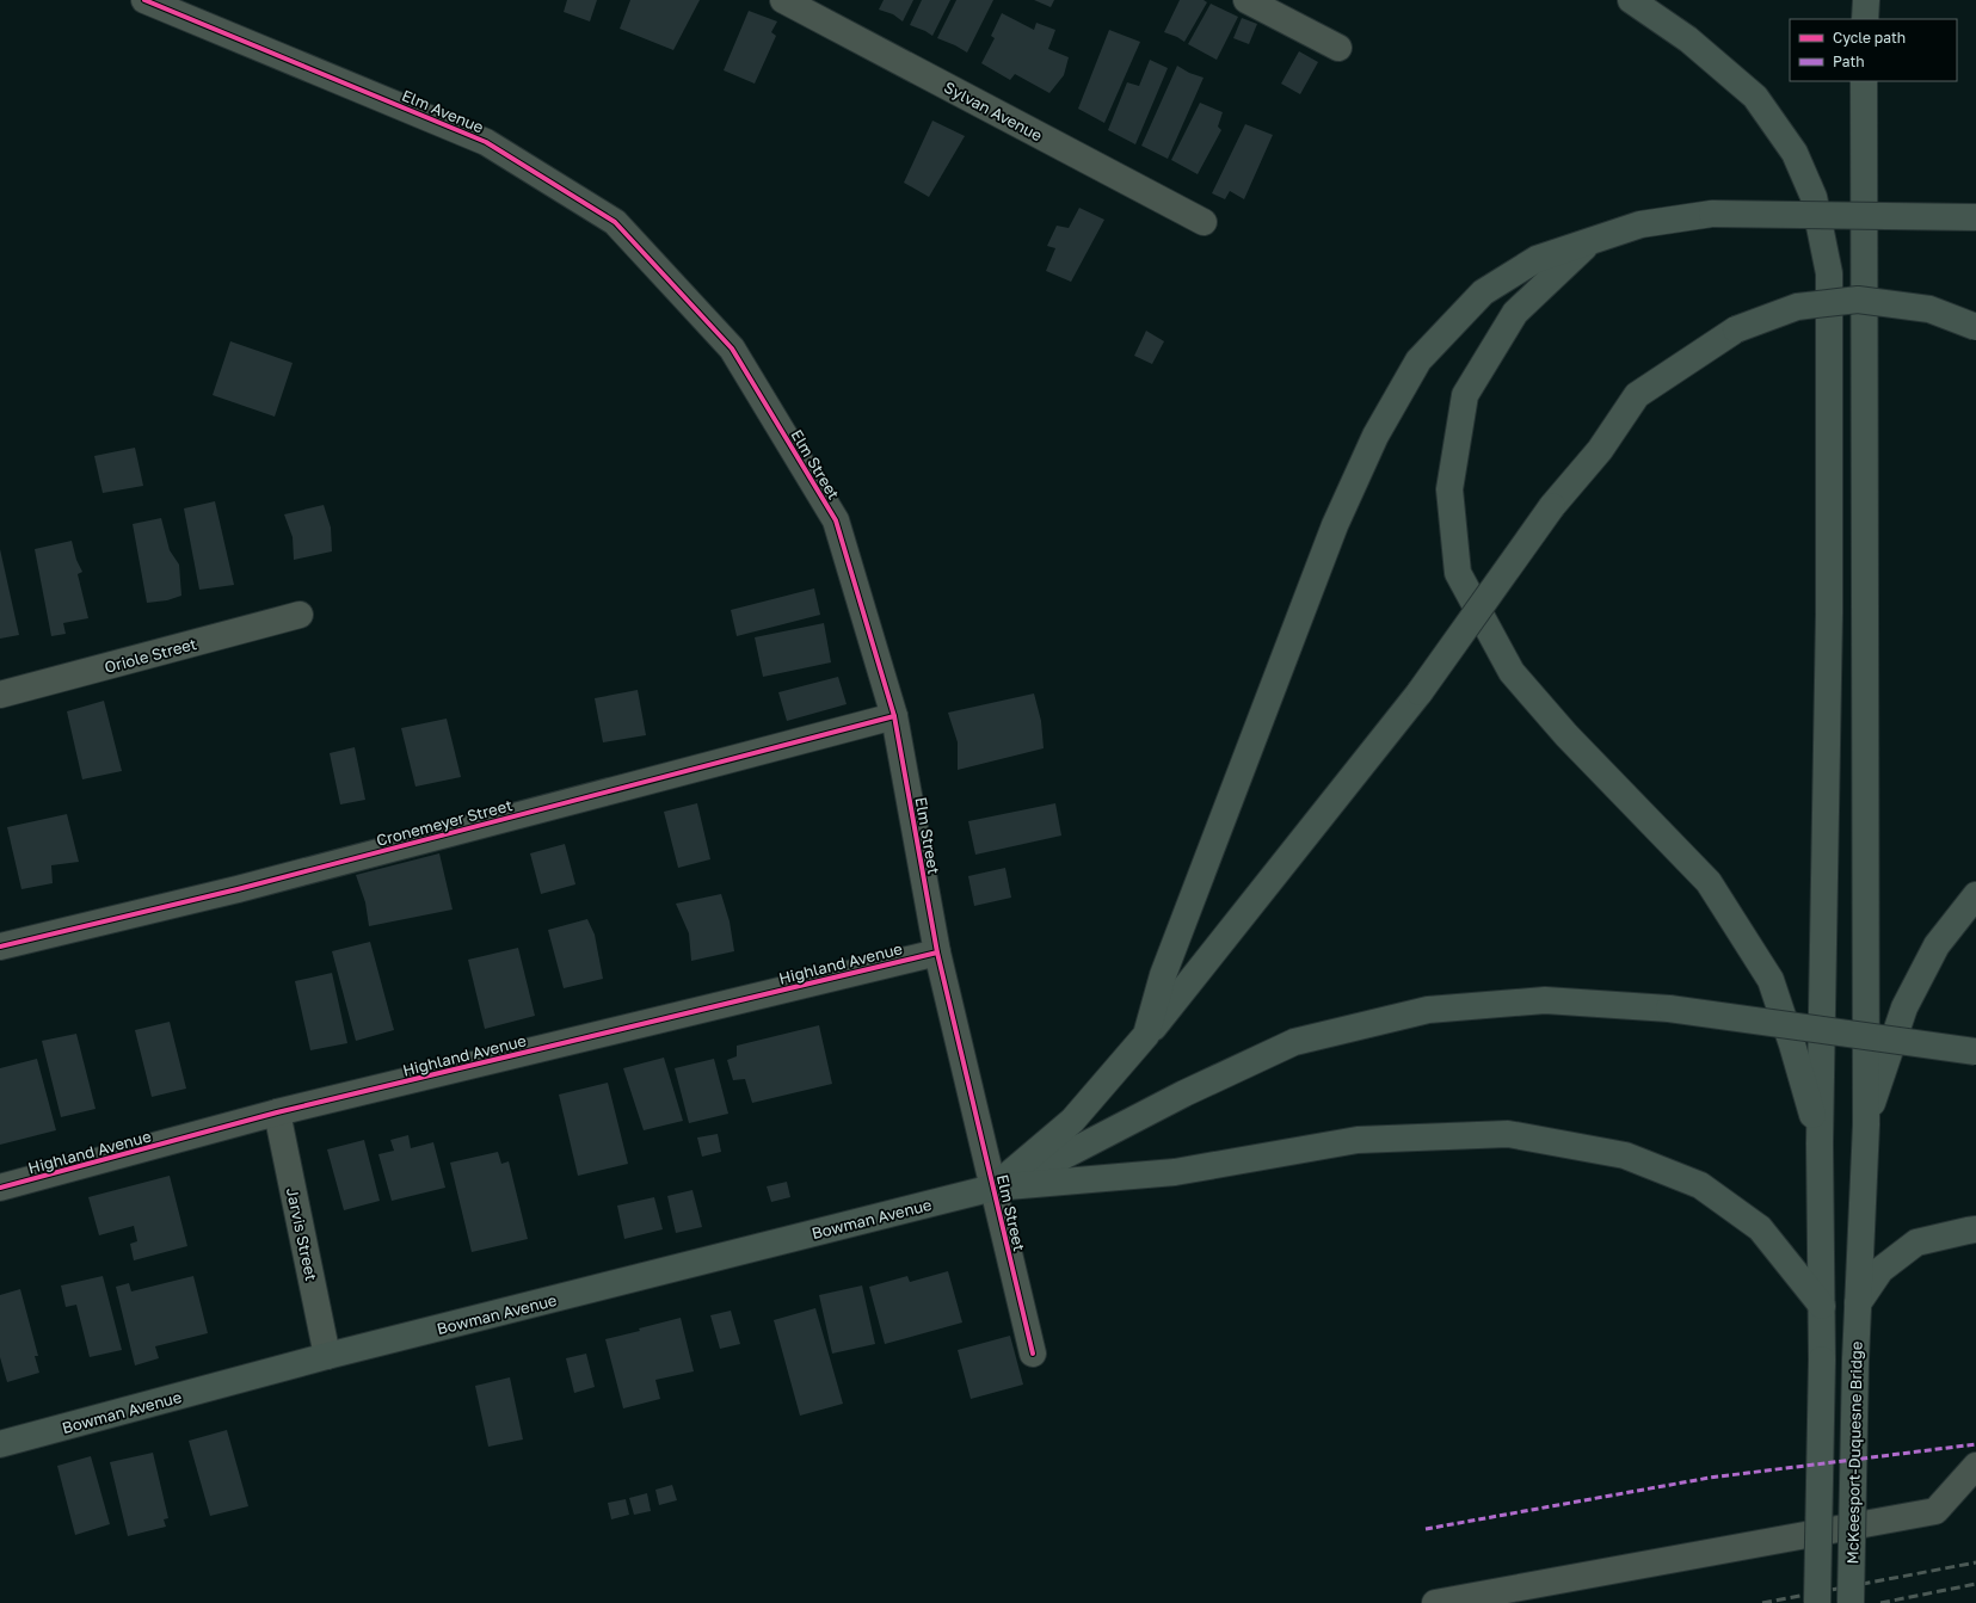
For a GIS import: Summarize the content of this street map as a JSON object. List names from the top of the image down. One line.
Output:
{"streets":{"main road":["Bowman Avenue","McKeesport-Duquesne Bridge"],"street":["Elm Avenue","Sylvan Avenue","Elm Street","Oriole Street","Cronemeyer Street","Highland Avenue","Jarvis Street"]},"crossings":[["Elm Avenue","Elm Street"],["Elm Street","Cronemeyer Street"],["Elm Street","Highland Avenue"],["Elm Street","Bowman Avenue"],["Highland Avenue","Jarvis Street"],["Bowman Avenue","Jarvis Street"]],"legend":["Cycle path","Path"]}
